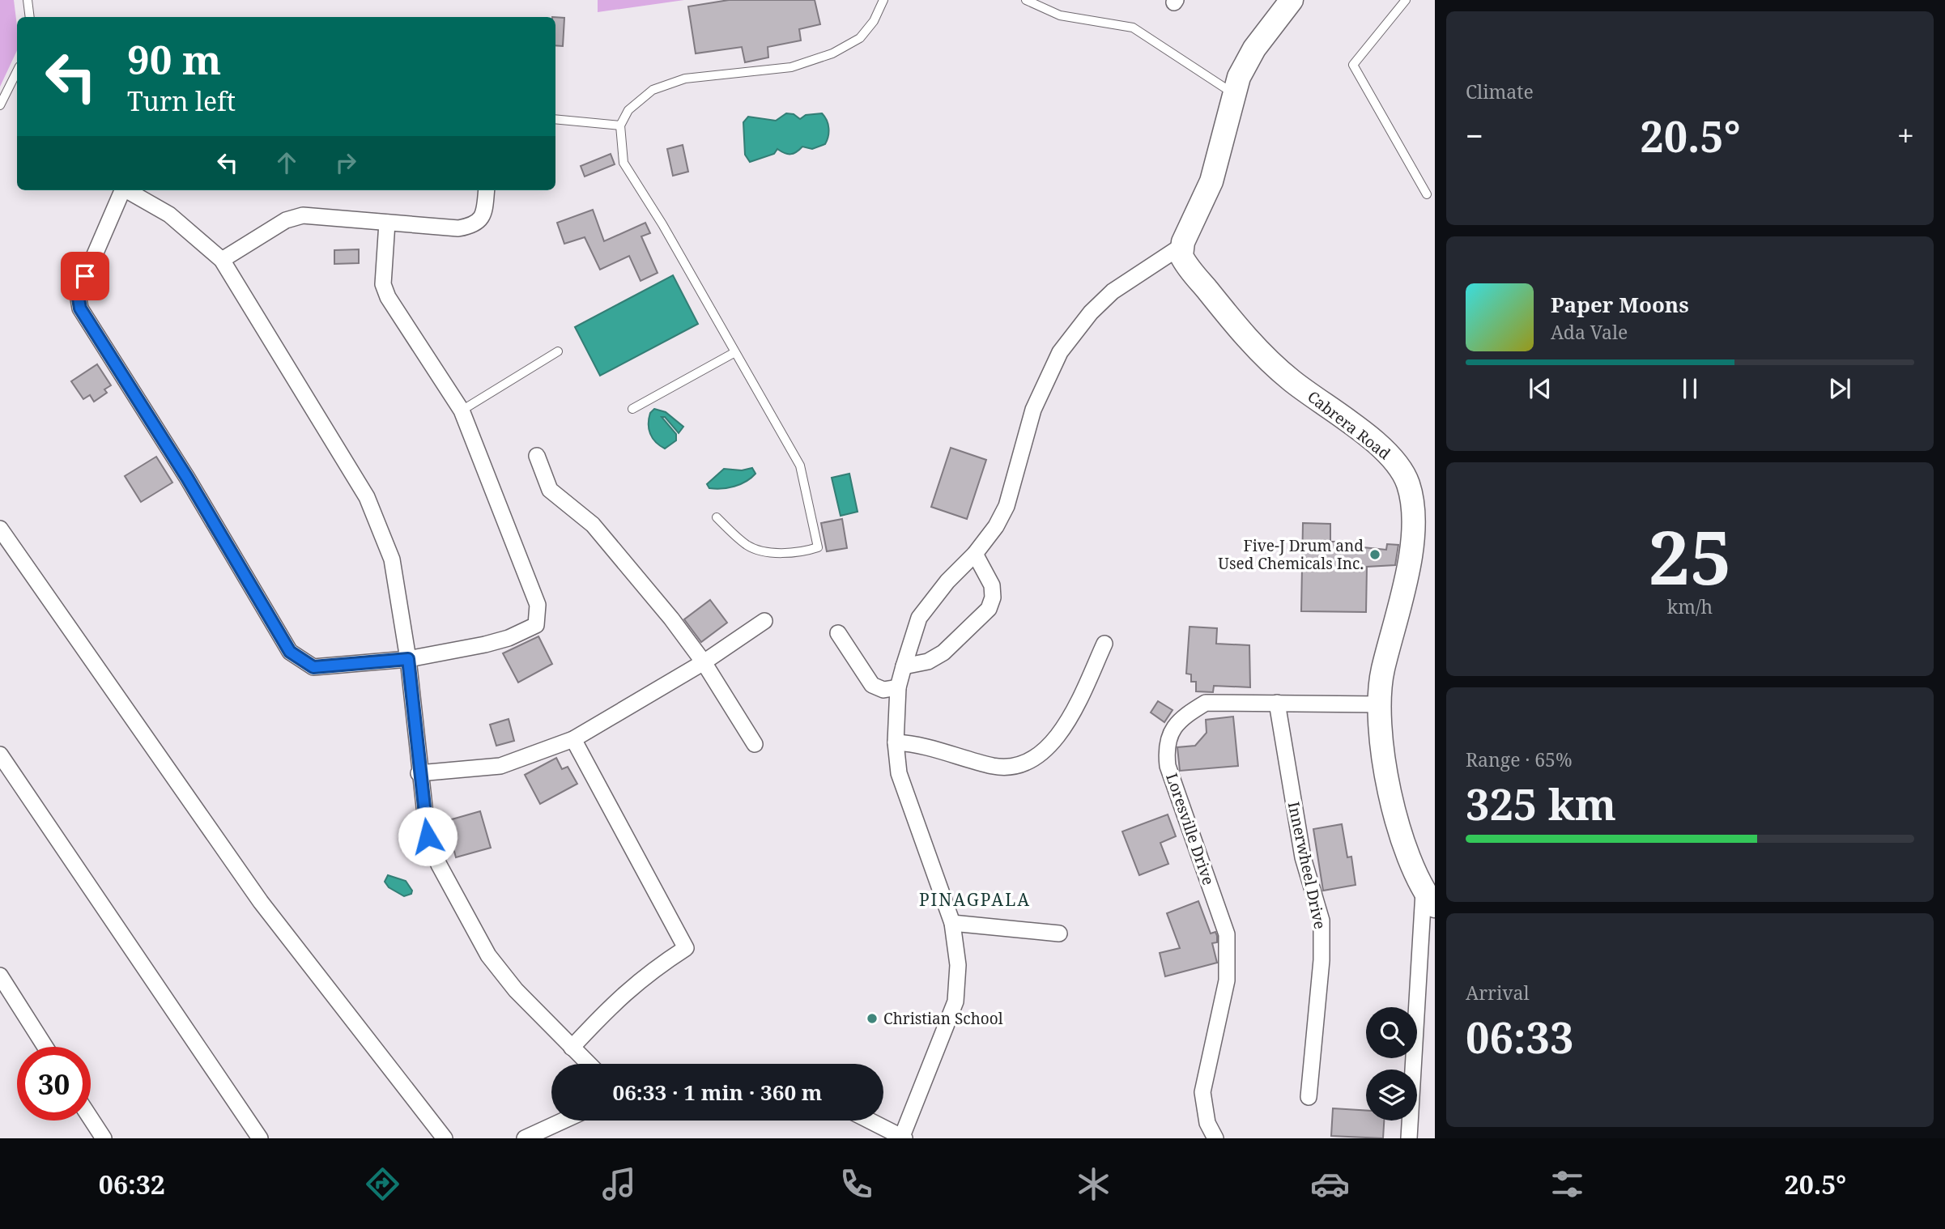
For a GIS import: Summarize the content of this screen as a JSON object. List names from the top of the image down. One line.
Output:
{"streets":{"main road":["Cabrera Road"],"street":["Loresville Drive","Innerwheel Drive"]},"crossings":[["Cabrera Road","Loresville Drive"],["Loresville Drive","Innerwheel Drive"]],"districts":["PINAGPALA"],"places":["Five-J Drum and Used Chemicals Inc.","Christian School"],"page":{"tile":["Climate",["25","km/h"],["Range · 65%","325 km"],["Arrival","06:33"]],"turn":["90 m","Turn left"],"heat":["−","20.5°","+"],"song":["Paper Moons","Ada Vale"],"limit":"30","trip":"06:33 · 1 min · 360 m","tabs":["06:32","20.5°"]}}
